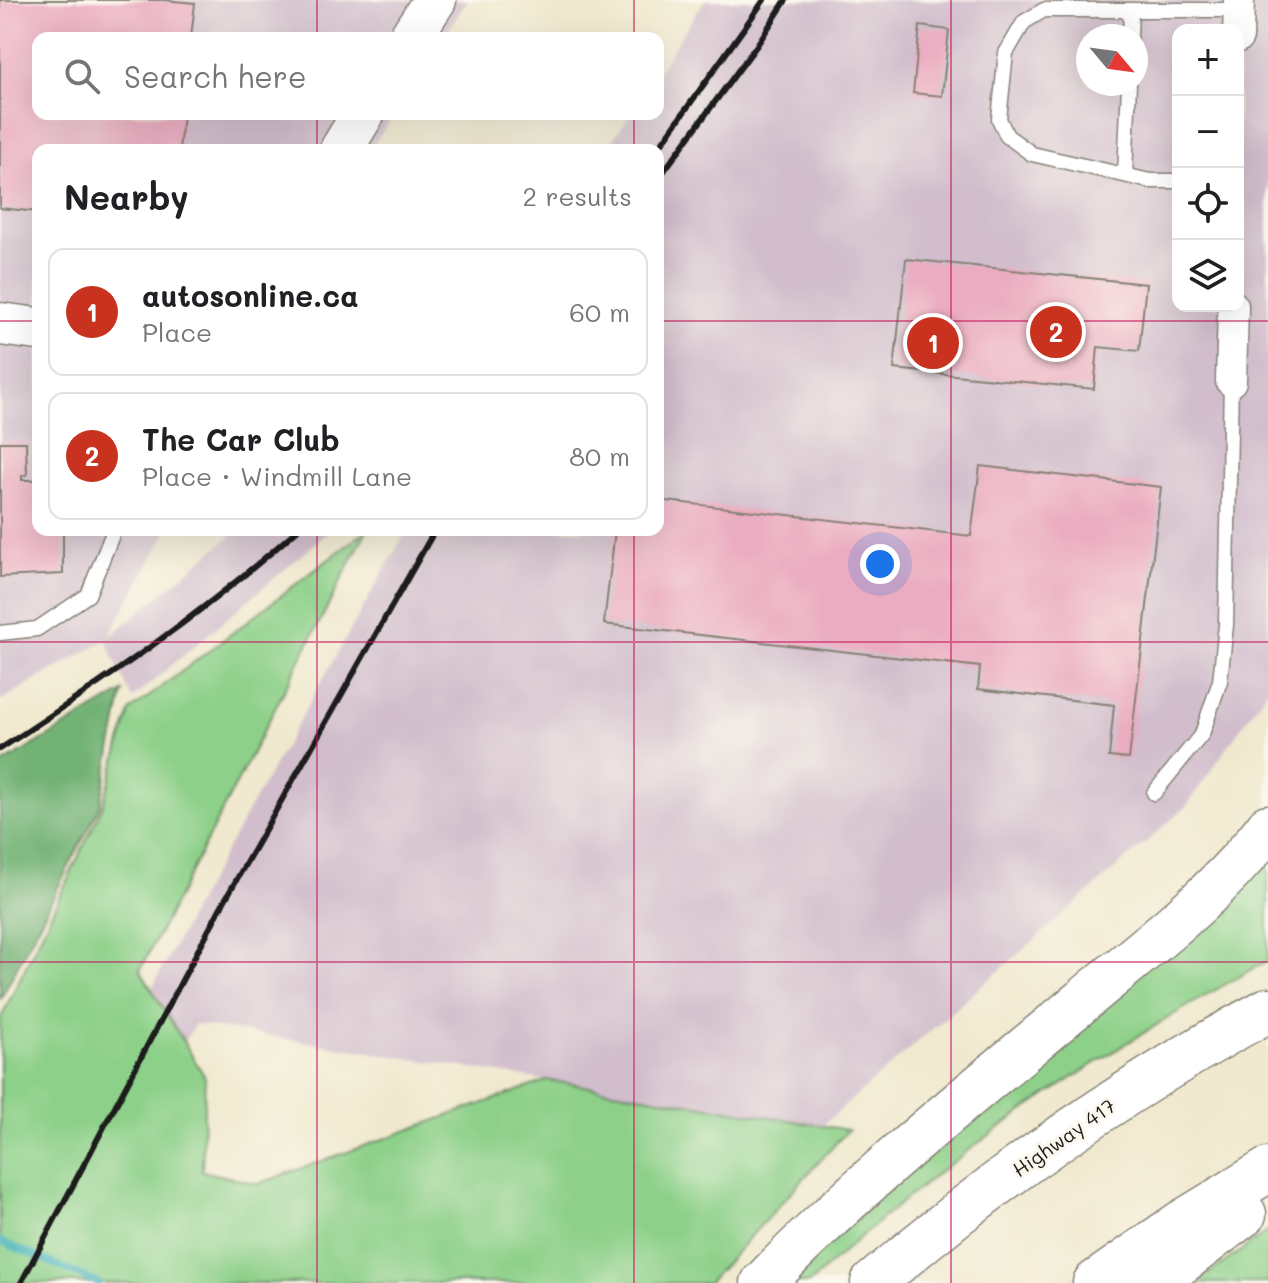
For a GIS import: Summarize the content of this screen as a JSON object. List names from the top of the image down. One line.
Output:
{"streets":{"highway":["Highway 417"]},"north":"bottom right","page":{"map_buttons":["+","−"],"search":"Search here","heading":["Nearby","2 results"],"list":[{"mark":"1","name":"autosonline.ca","note":"Place","value":"60 m"},{"mark":"2","name":"The Car Club","note":"Place · Windmill Lane","value":"80 m"}],"pins":["2","1"]}}
